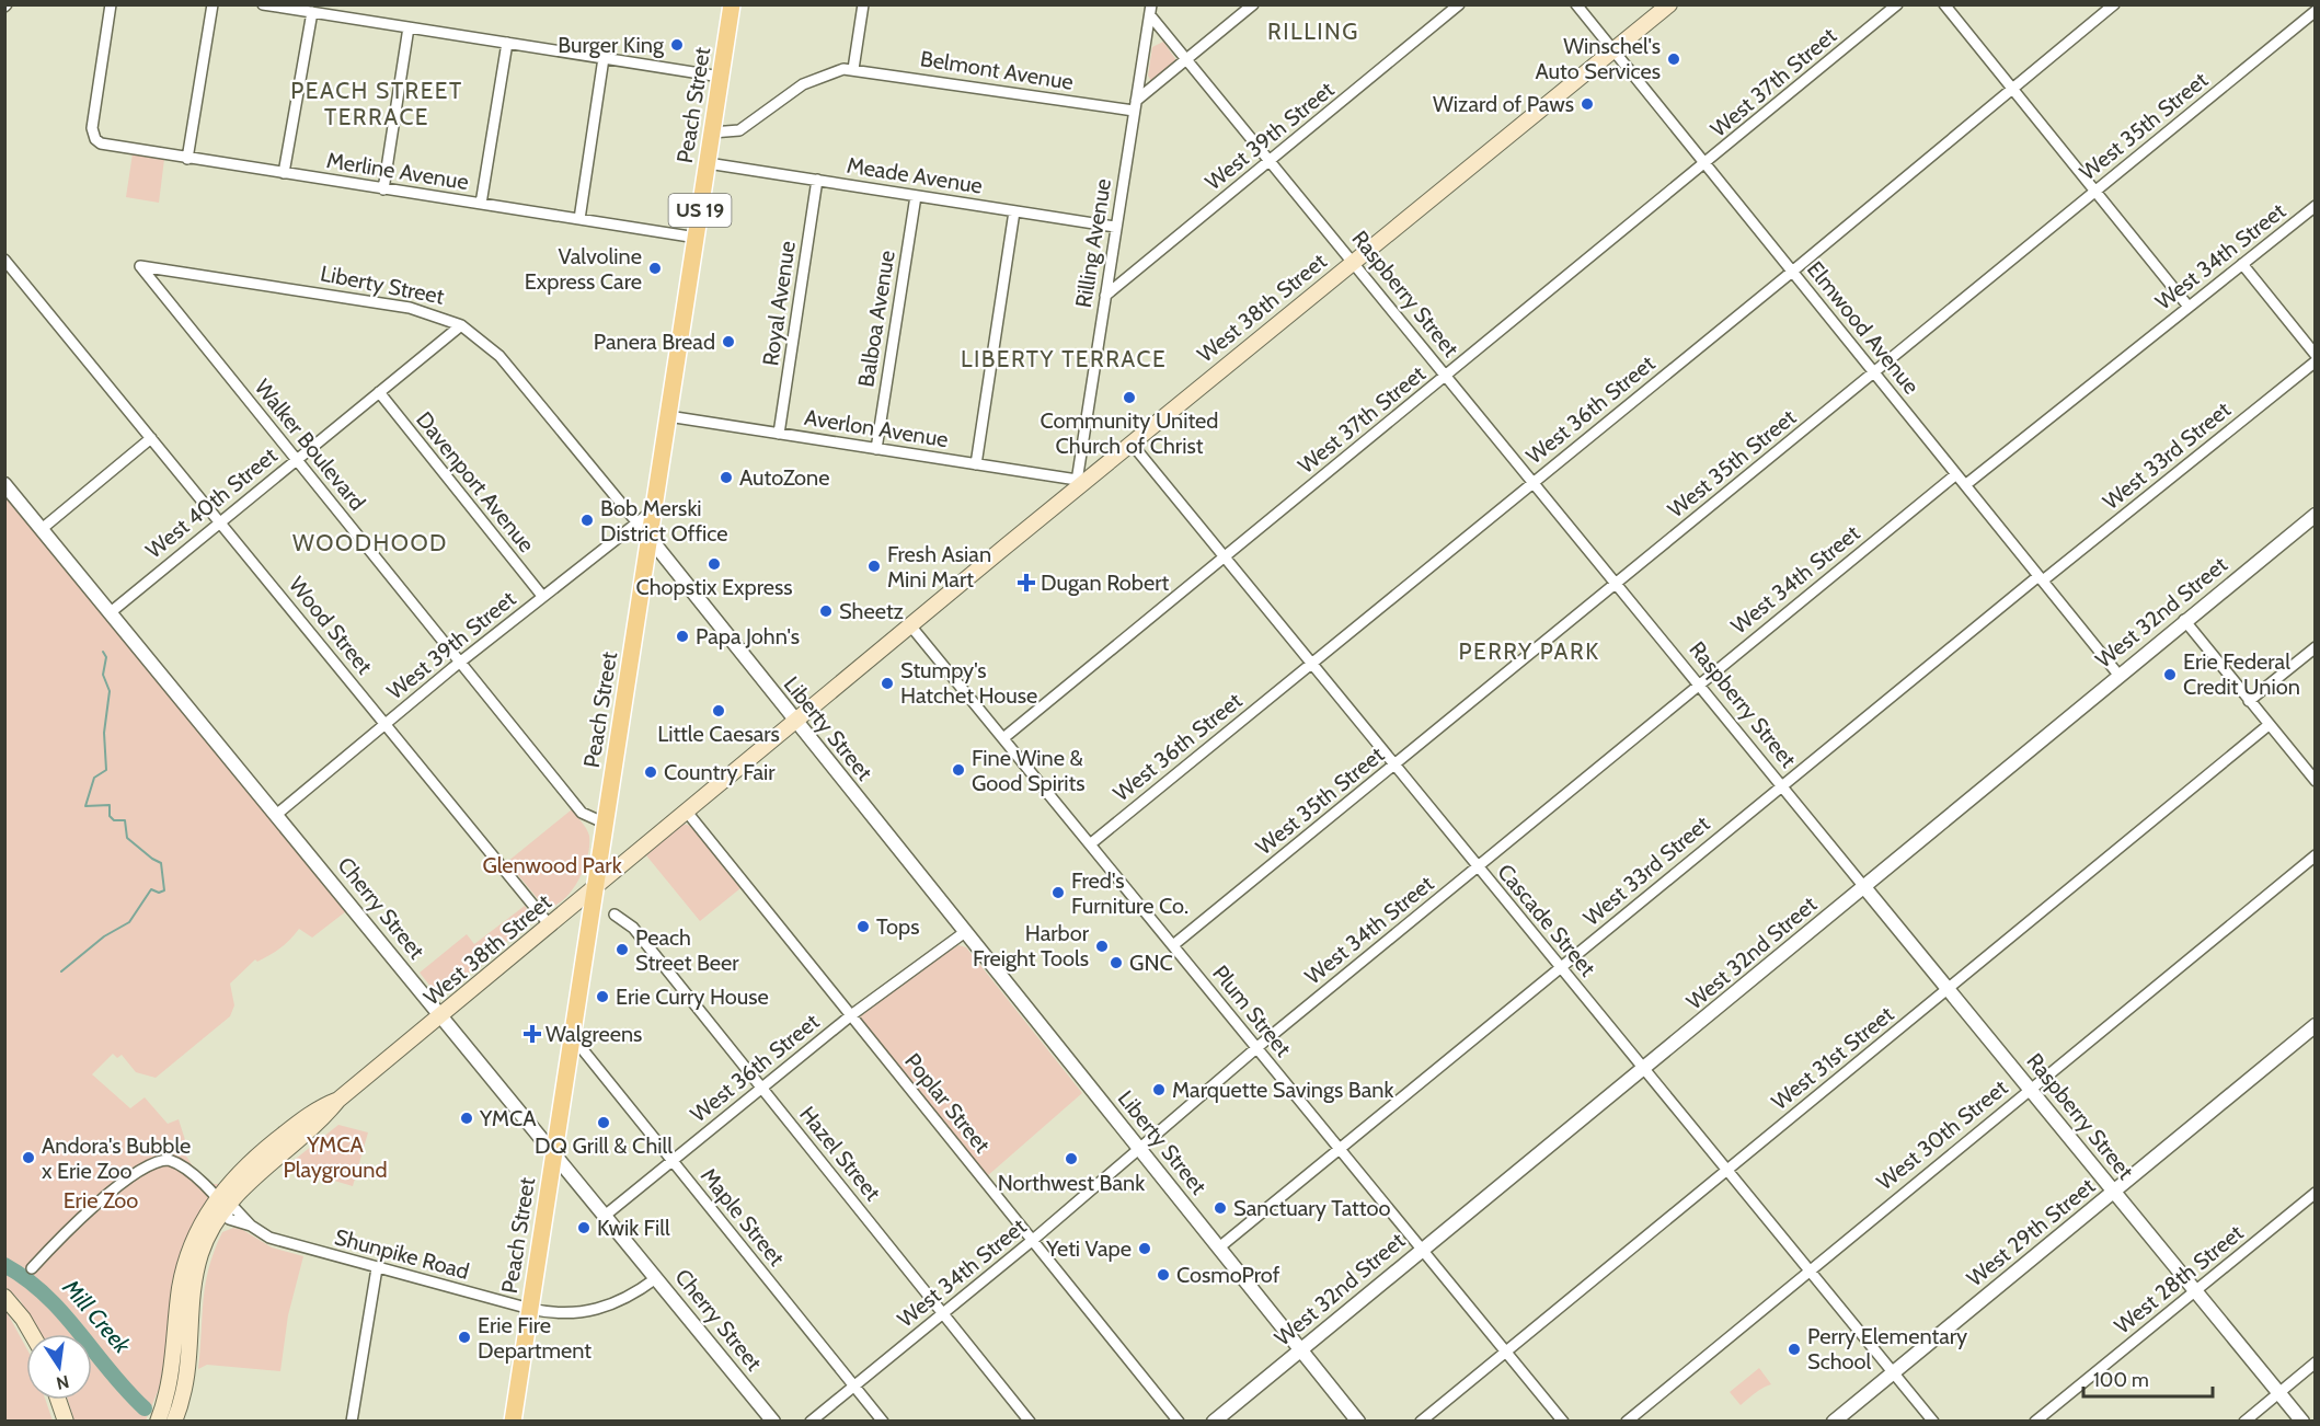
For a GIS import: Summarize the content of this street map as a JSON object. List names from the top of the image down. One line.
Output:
{"streets":{"main road":["Peach Street","US 19","West 38th Street"],"street":["Belmont Avenue","West 37th Street","West 35th Street","West 39th Street","Merline Avenue","Meade Avenue","Rilling Avenue","West 34th Street","Liberty Street","Raspberry Street","Royal Avenue","Balboa Avenue","Elmwood Avenue","West 36th Street","Averlon Avenue","Walker Boulevard","West 33rd Street","Davenport Avenue","West 40th Street","West 32nd Street","Wood Street","Cherry Street","Cascade Street","Plum Street","West 31st Street","Poplar Street","West 30th Street","Hazel Street","Maple Street","West 29th Street","Shunpike Road","West 28th Street"]},"crossings":[["Belmont Avenue","Rilling Avenue"],["West 37th Street","Raspberry Street"],["West 37th Street","Elmwood Avenue"],["West 37th Street","Cascade Street"],["West 37th Street","Plum Street"],["Peach Street","West 39th Street"],["Peach Street","Merline Avenue"],["Peach Street","Meade Avenue"],["Peach Street","Liberty Street"],["Peach Street","West 38th Street"],["Peach Street","Averlon Avenue"],["Peach Street","Walker Boulevard"],["Peach Street","Cherry Street"],["Peach Street","Maple Street"],["Peach Street","Shunpike Road"],["West 35th Street","Raspberry Street"],["West 35th Street","Elmwood Avenue"],["West 35th Street","Cascade Street"],["West 35th Street","Plum Street"],["West 39th Street","Rilling Avenue"],["West 39th Street","Liberty Street"],["West 39th Street","Raspberry Street"],["West 39th Street","Walker Boulevard"],["West 39th Street","Davenport Avenue"],["West 39th Street","Wood Street"],["West 39th Street","Cherry Street"],["Meade Avenue","Rilling Avenue"],["Meade Avenue","Royal Avenue"],["Meade Avenue","Balboa Avenue"],["Rilling Avenue","Raspberry Street"],["Rilling Avenue","West 38th Street"],["Rilling Avenue","Averlon Avenue"],["West 34th Street","Liberty Street"],["West 34th Street","Raspberry Street"],["West 34th Street","Elmwood Avenue"],["West 34th Street","Cascade Street"],["West 34th Street","Plum Street"],["West 34th Street","Poplar Street"],["West 34th Street","Hazel Street"],["West 34th Street","Maple Street"],["Liberty Street","West 38th Street"],["Liberty Street","West 36th Street"],["Liberty Street","Walker Boulevard"],["Liberty Street","West 33rd Street"],["Liberty Street","West 40th Street"],["Liberty Street","West 32nd Street"],["Raspberry Street","West 38th Street"],["Raspberry Street","West 36th Street"],["Raspberry Street","West 33rd Street"],["Raspberry Street","West 32nd Street"],["Raspberry Street","West 31st Street"],["Raspberry Street","West 30th Street"],["Raspberry Street","West 29th Street"],["Raspberry Street","West 28th Street"],["Royal Avenue","Averlon Avenue"],["West 38th Street","Elmwood Avenue"],["West 38th Street","Averlon Avenue"],["West 38th Street","Wood Street"],["West 38th Street","Cherry Street"],["West 38th Street","Cascade Street"],["West 38th Street","Plum Street"],["West 38th Street","Poplar Street"],["West 38th Street","Shunpike Road"],["Balboa Avenue","Averlon Avenue"],["Elmwood Avenue","West 36th Street"],["Elmwood Avenue","West 33rd Street"],["Elmwood Avenue","West 32nd Street"],["West 36th Street","Cherry Street"],["West 36th Street","Cascade Street"],["West 36th Street","Plum Street"],["West 36th Street","Poplar Street"],["West 36th Street","Hazel Street"],["West 36th Street","Maple Street"],["Walker Boulevard","West 40th Street"],["West 33rd Street","Cascade Street"],["West 33rd Street","Plum Street"],["Davenport Avenue","West 40th Street"],["West 40th Street","Wood Street"],["West 40th Street","Cherry Street"],["West 32nd Street","Cascade Street"],["West 32nd Street","Plum Street"],["Cherry Street","Shunpike Road"],["Cascade Street","West 31st Street"],["Cascade Street","West 30th Street"],["Cascade Street","West 29th Street"],["Plum Street","West 31st Street"]],"districts":["RILLING","PEACH STREET TERRACE","LIBERTY TERRACE","WOODHOOD","PERRY PARK"],"water":["Mill Creek"],"parks":["Glenwood Park","YMCA Playground","Erie Zoo"],"places":{"other":["Burger King","Winschel's Auto Services","Wizard of Paws","Valvoline Express Care","Panera Bread","Community United Church of Christ","AutoZone","Bob Merski District Office","Chopstix Express","Fresh Asian Mini Mart","Sheetz","Papa John's","Erie Federal Credit Union","Stumpy's Hatchet House","Little Caesars","Fine Wine & Good Spirits","Country Fair","Fred's Furniture Co.","Tops","Harbor Freight Tools","Peach Street Beer","GNC","Erie Curry House","Marquette Savings Bank","YMCA","DQ Grill & Chill","Andora's Bubble x Erie Zoo","Northwest Bank","Sanctuary Tattoo","Kwik Fill","Yeti Vape","CosmoProf","Erie Fire Department","Perry Elementary School"],"health":["Dugan Robert","Walgreens"]},"scale_bar":"100 m","north":"bottom"}
